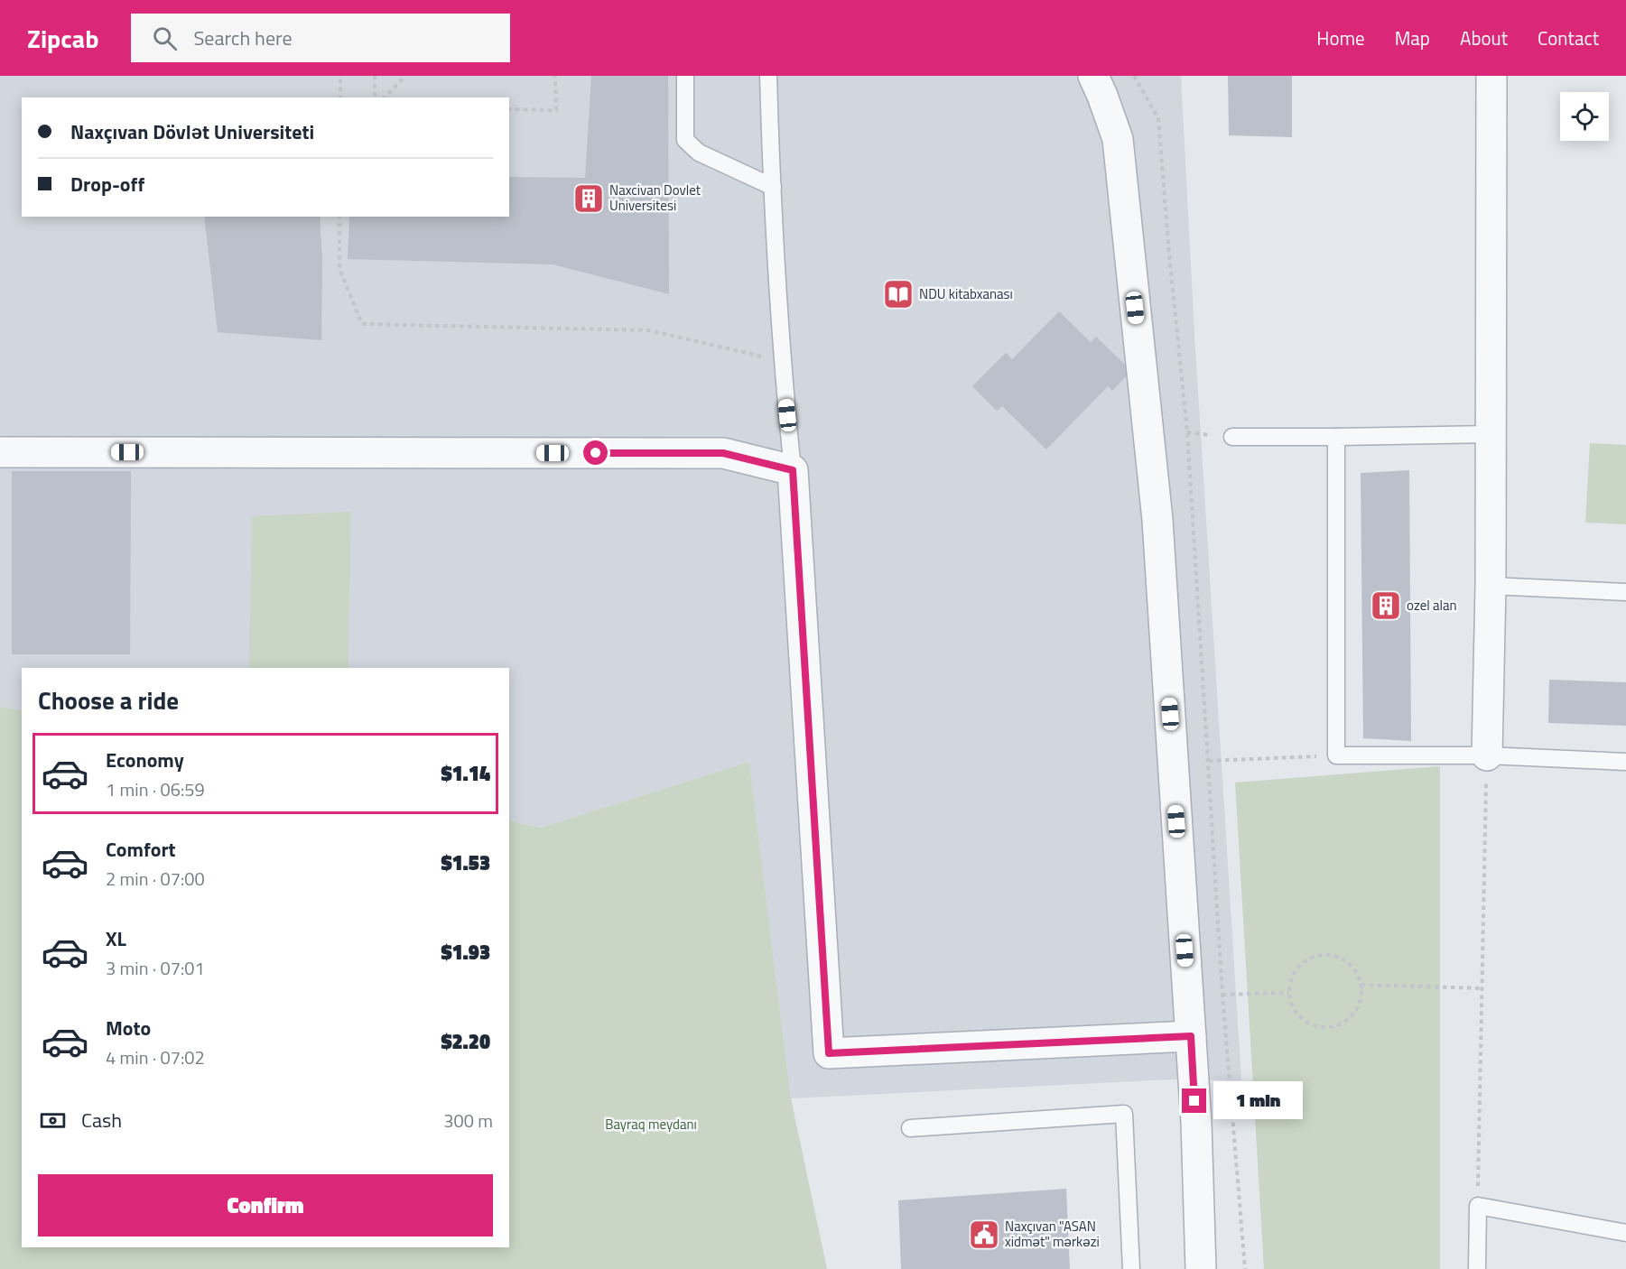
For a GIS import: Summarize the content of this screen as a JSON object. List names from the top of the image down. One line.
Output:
{"parks":["Bayraq meydanı"],"places":{"building":["Naxcivan Dovlet Universitesi","ozel alan"],"library":["NDU kitabxanası"],"public building":["Naxçıvan \"ASAN xidmət\" mərkəzi"]},"page":{"header":"Zipcab","search":"Search here","nav":["Home","Map","About","Contact"],"banner":["Naxçıvan Dövlət Universiteti","Drop-off"],"heading":"Choose a ride","list":[{"name":"Economy","note":"1 min · 06:59","value":"$1.14"},{"name":"Comfort","note":"2 min · 07:00","value":"$1.53"},{"name":"XL","note":"3 min · 07:01","value":"$1.93"},{"name":"Moto","note":"4 min · 07:02","value":"$2.20"}],"bubble":"1 min","pay":["Cash","300 m"],"buttons":"Confirm"}}
